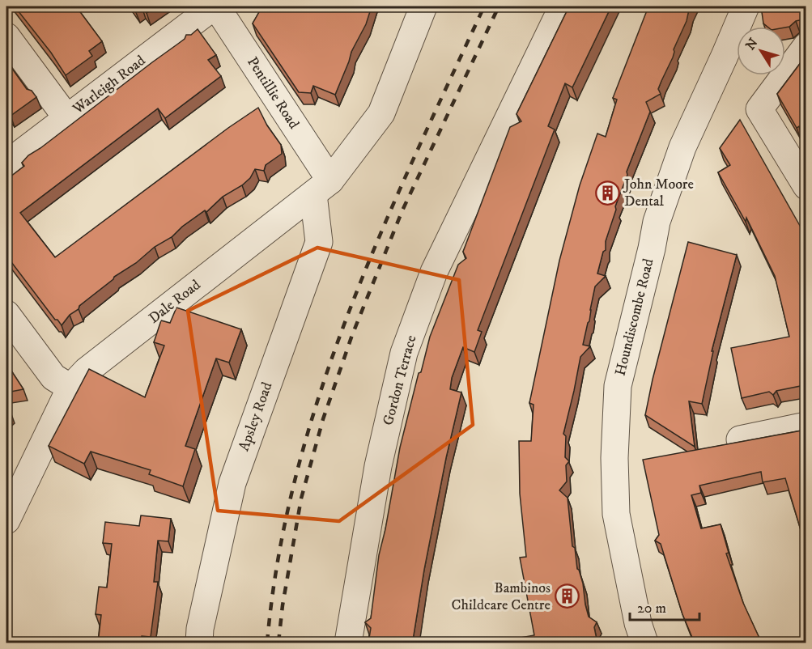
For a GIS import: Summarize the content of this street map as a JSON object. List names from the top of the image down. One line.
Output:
{"streets":{"street":["Warleigh Road","Pentillie Road","Dale Road","Houndiscombe Road","Gordon Terrace","Apsley Road"]},"crossings":[["Warleigh Road","Pentillie Road"],["Pentillie Road","Dale Road"],["Pentillie Road","Apsley Road"],["Dale Road","Apsley Road"]],"places":{"building":["John Moore Dental","Bambinos Childcare Centre"]},"scale_bar":"20 m","north":"top left"}
